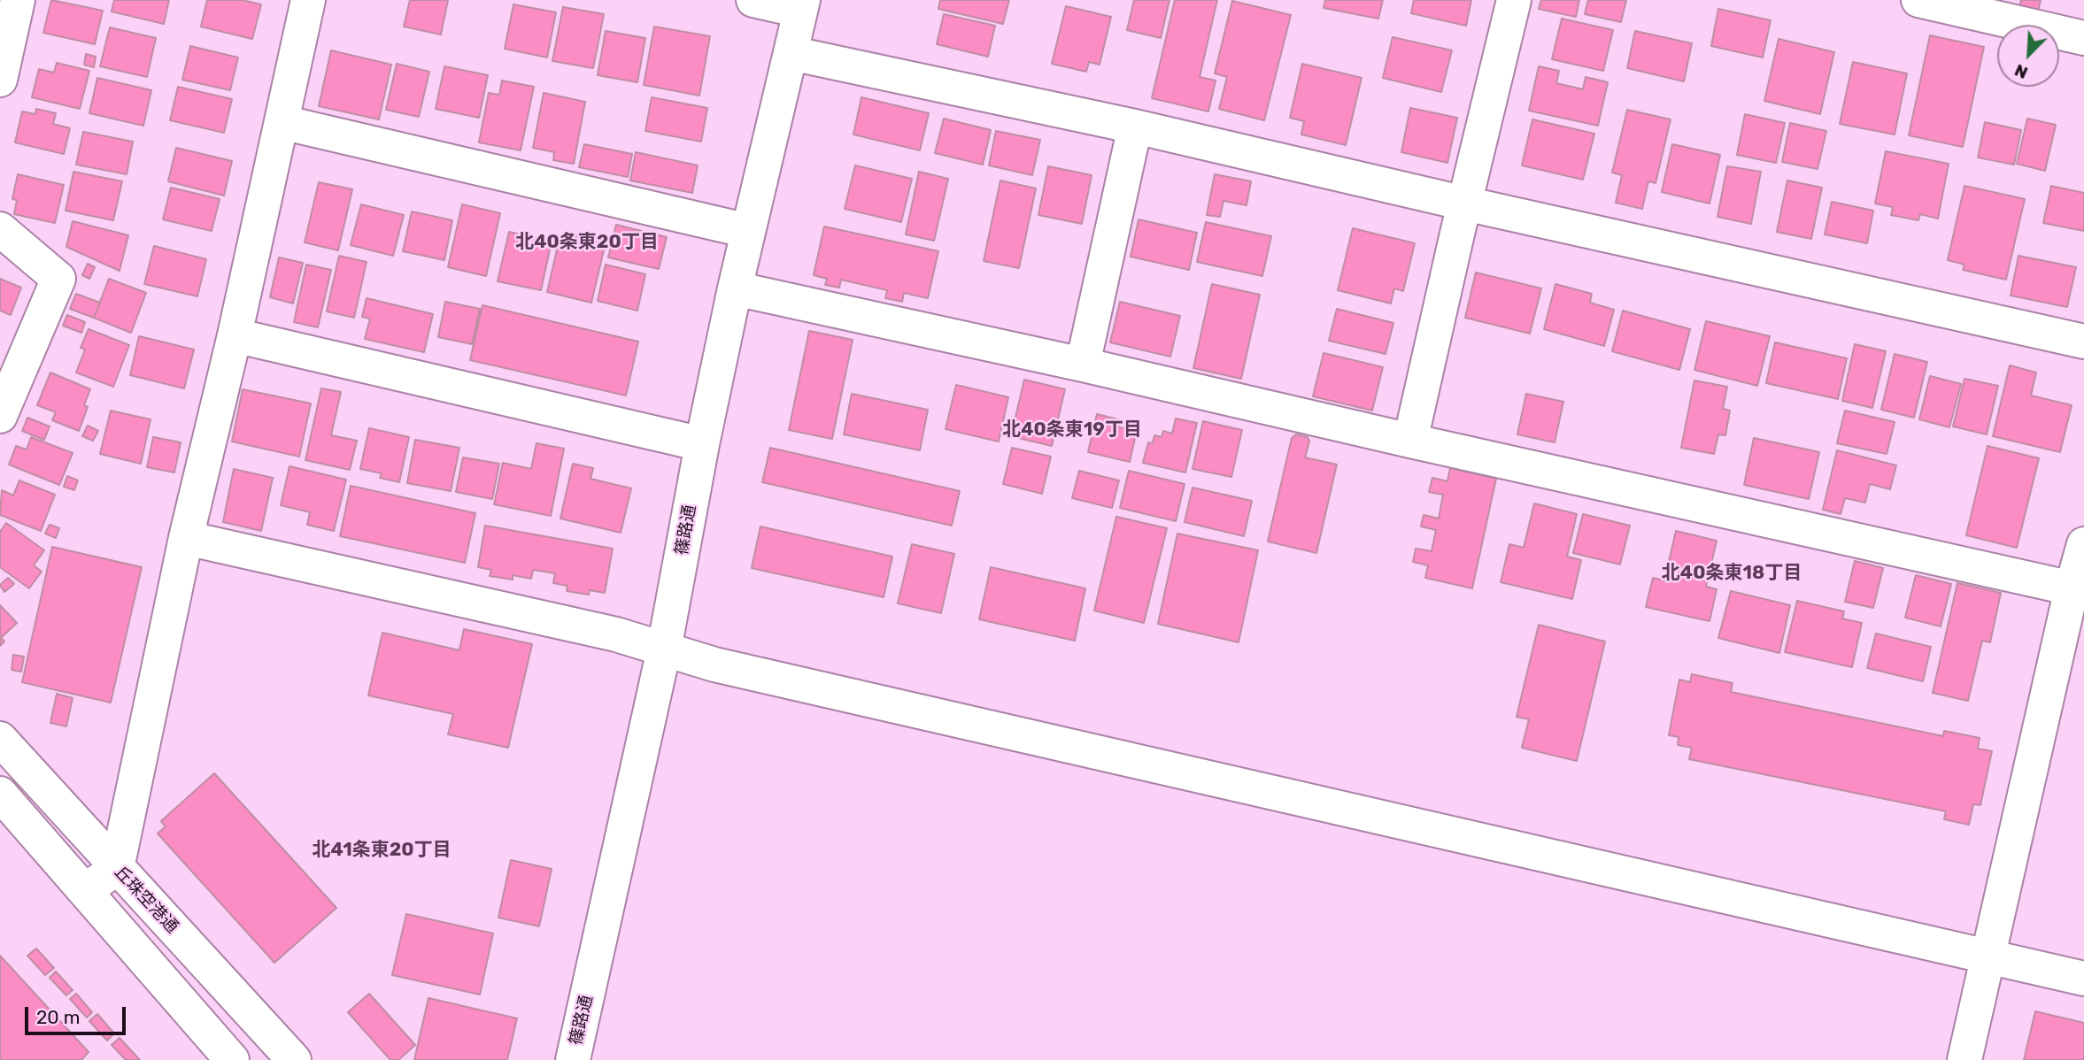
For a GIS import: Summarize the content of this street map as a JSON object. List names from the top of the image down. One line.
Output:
{"streets":{"street":["篠路通","丘珠空港通"]},"districts":["北40条東20丁目","北40条東19丁目","北40条東18丁目","北41条東20丁目"],"scale_bar":"20 m","north":"bottom left"}
